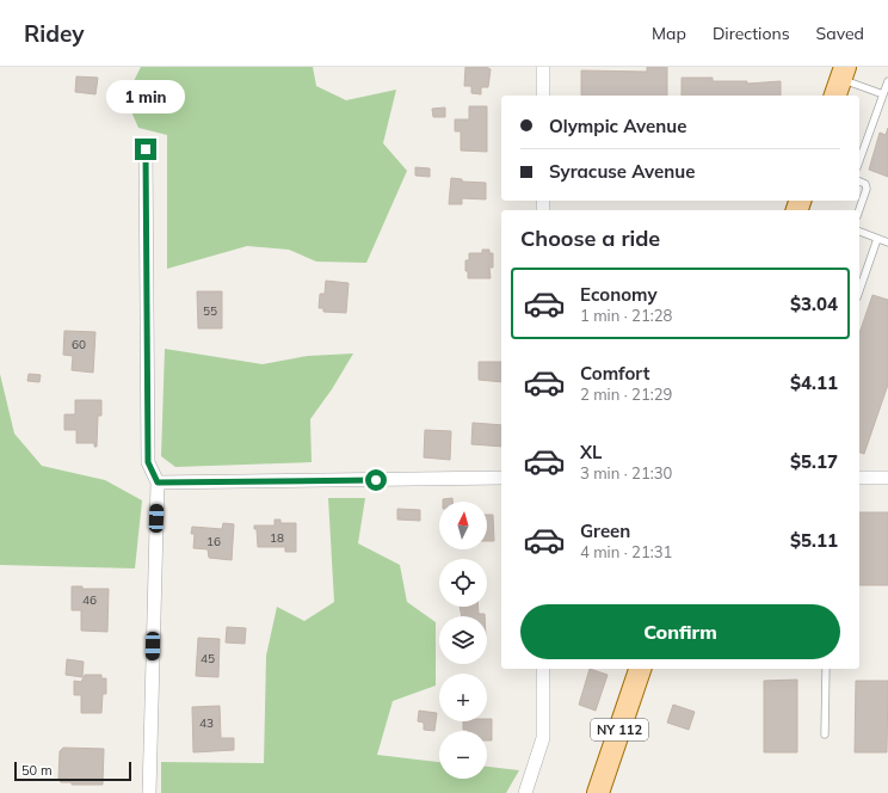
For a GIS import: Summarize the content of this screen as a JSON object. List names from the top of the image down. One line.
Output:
{"streets":{"main road":["NY 112"]},"house_numbers":["55","60","18","16","46","45","43"],"scale_bar":"50 m","north":"top","page":{"header":"Ridey","nav":["Map","Directions","Saved"],"bubble":"1 min","banner":["Olympic Avenue","Syracuse Avenue"],"heading":"Choose a ride","list":[{"name":"Economy","note":"1 min · 21:28","value":"$3.04"},{"name":"Comfort","note":"2 min · 21:29","value":"$4.11"},{"name":"XL","note":"3 min · 21:30","value":"$5.17"},{"name":"Green","note":"4 min · 21:31","value":"$5.11"}],"map_buttons":["+","−"],"buttons":"Confirm","scale":"50 m"}}
